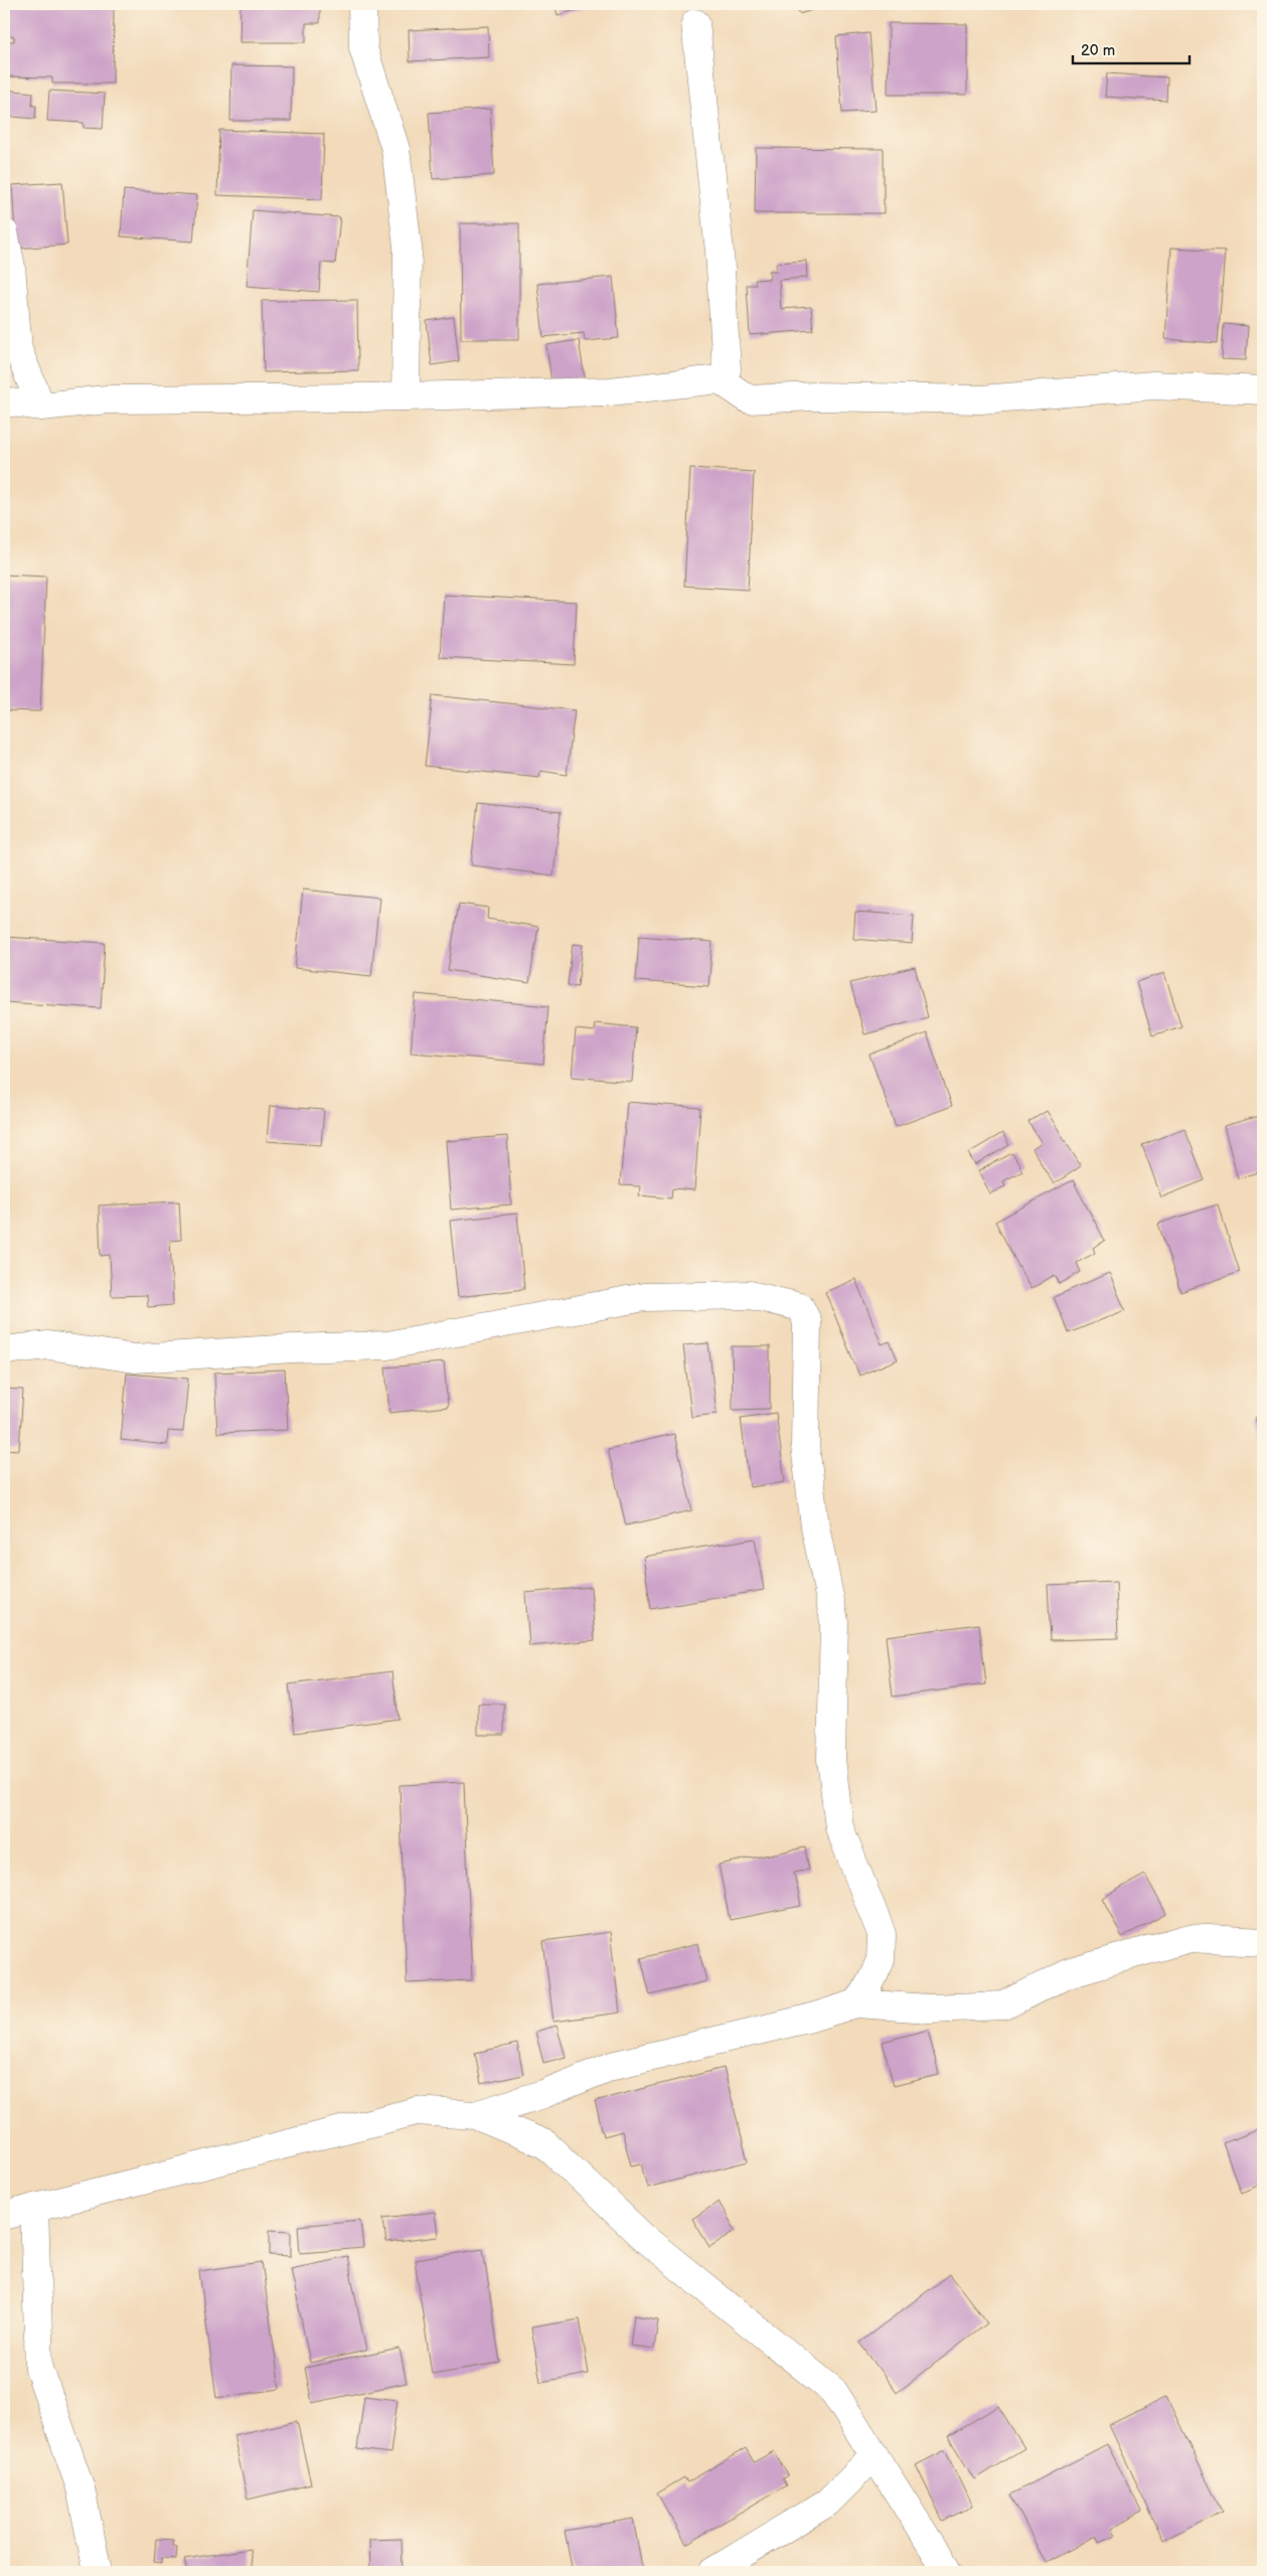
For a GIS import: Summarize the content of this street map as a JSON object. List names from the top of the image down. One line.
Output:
{"scale_bar":"20 m"}
